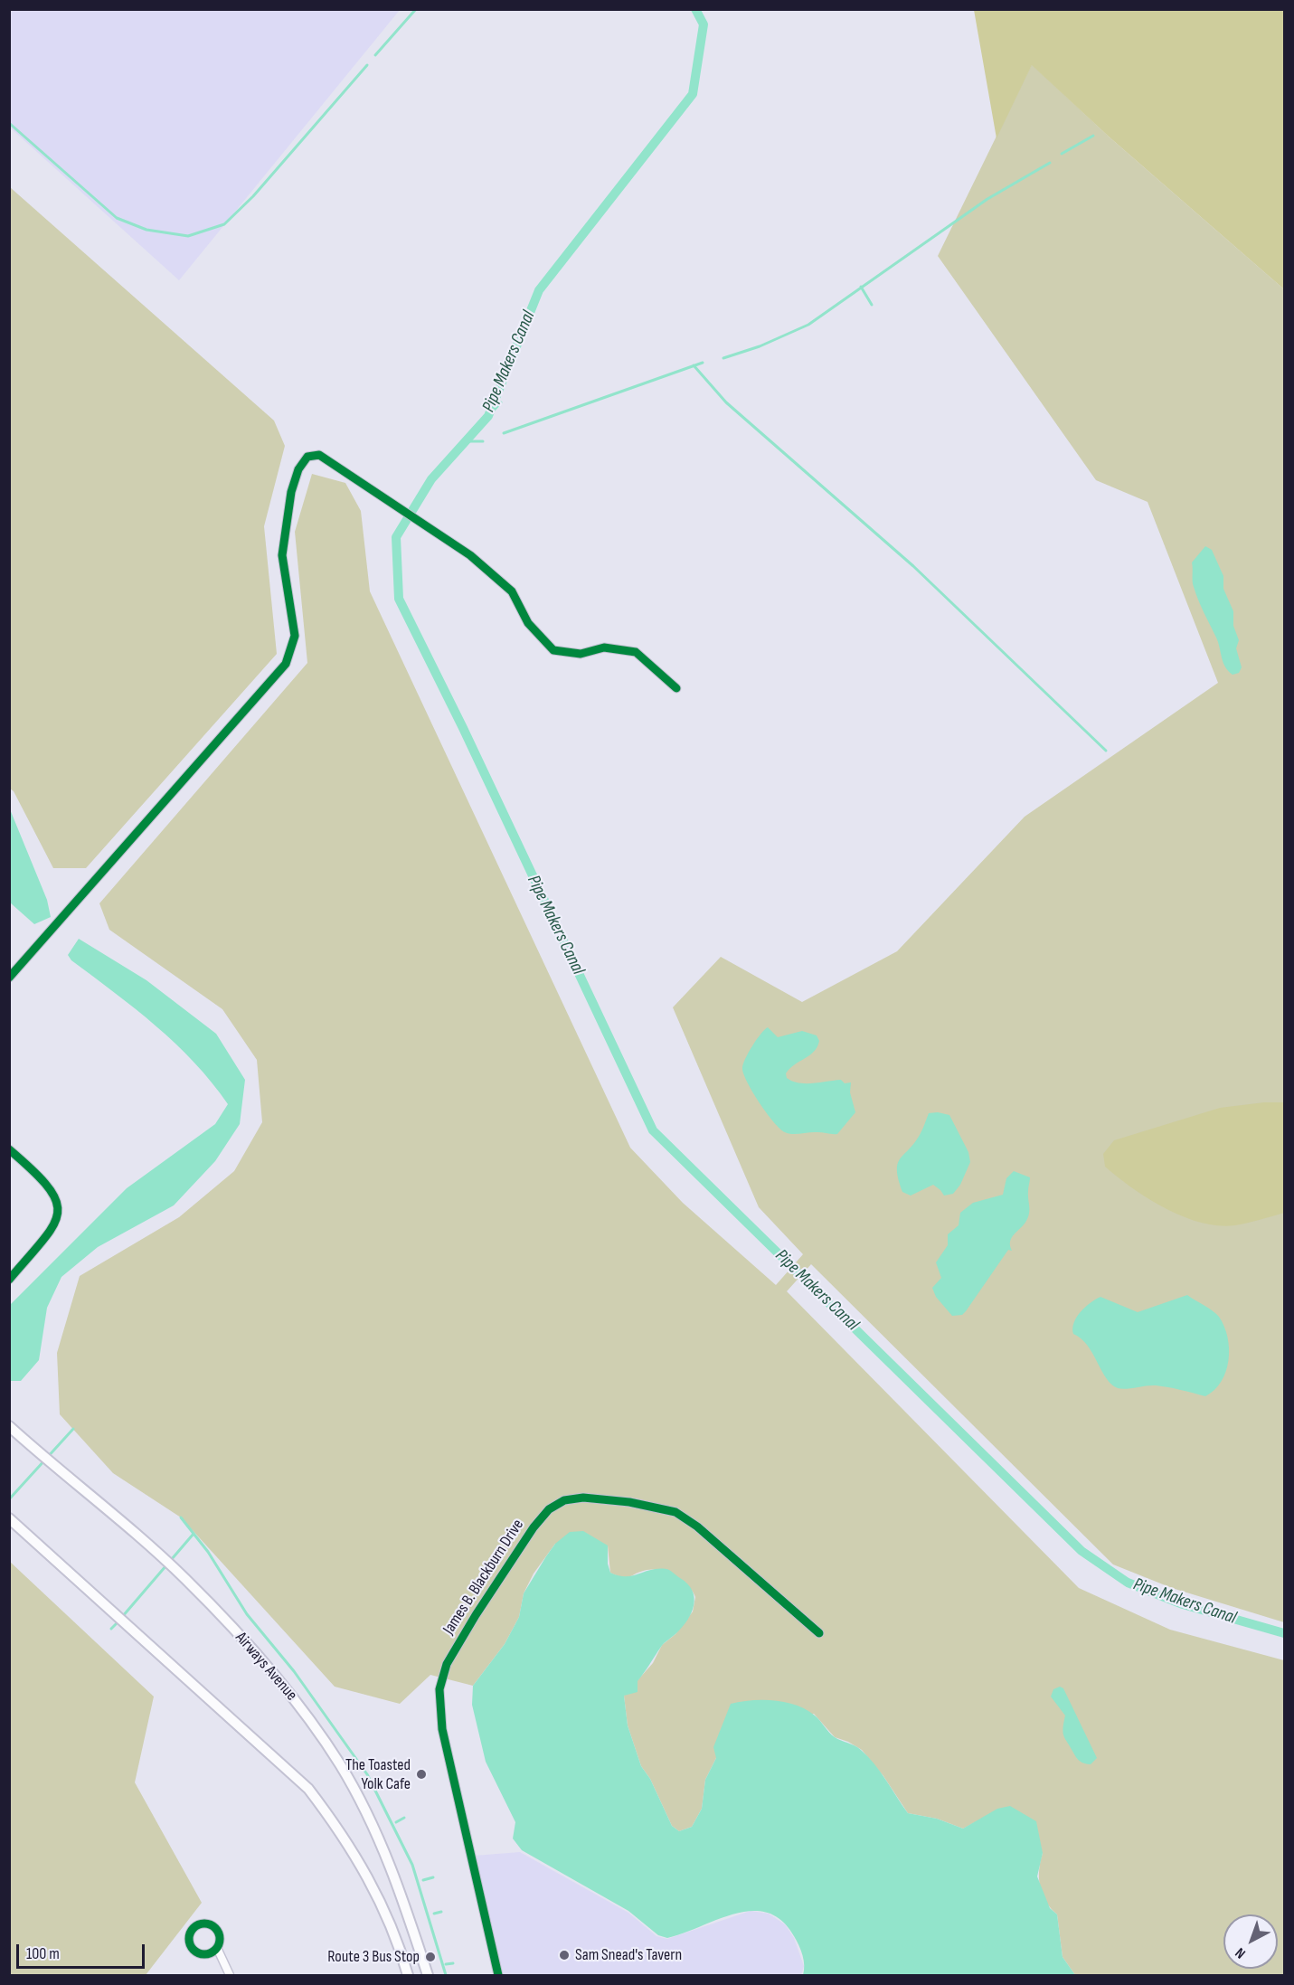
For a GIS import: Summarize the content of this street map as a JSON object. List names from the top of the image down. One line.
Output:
{"streets":{"main road":["Airways Avenue"],"street":["James B. Blackburn Drive"]},"water":["Pipe Makers Canal"],"places":["The Toasted Yolk Cafe","Sam Snead's Tavern","Route 3 Bus Stop"],"scale_bar":"100 m","north":"bottom left"}
